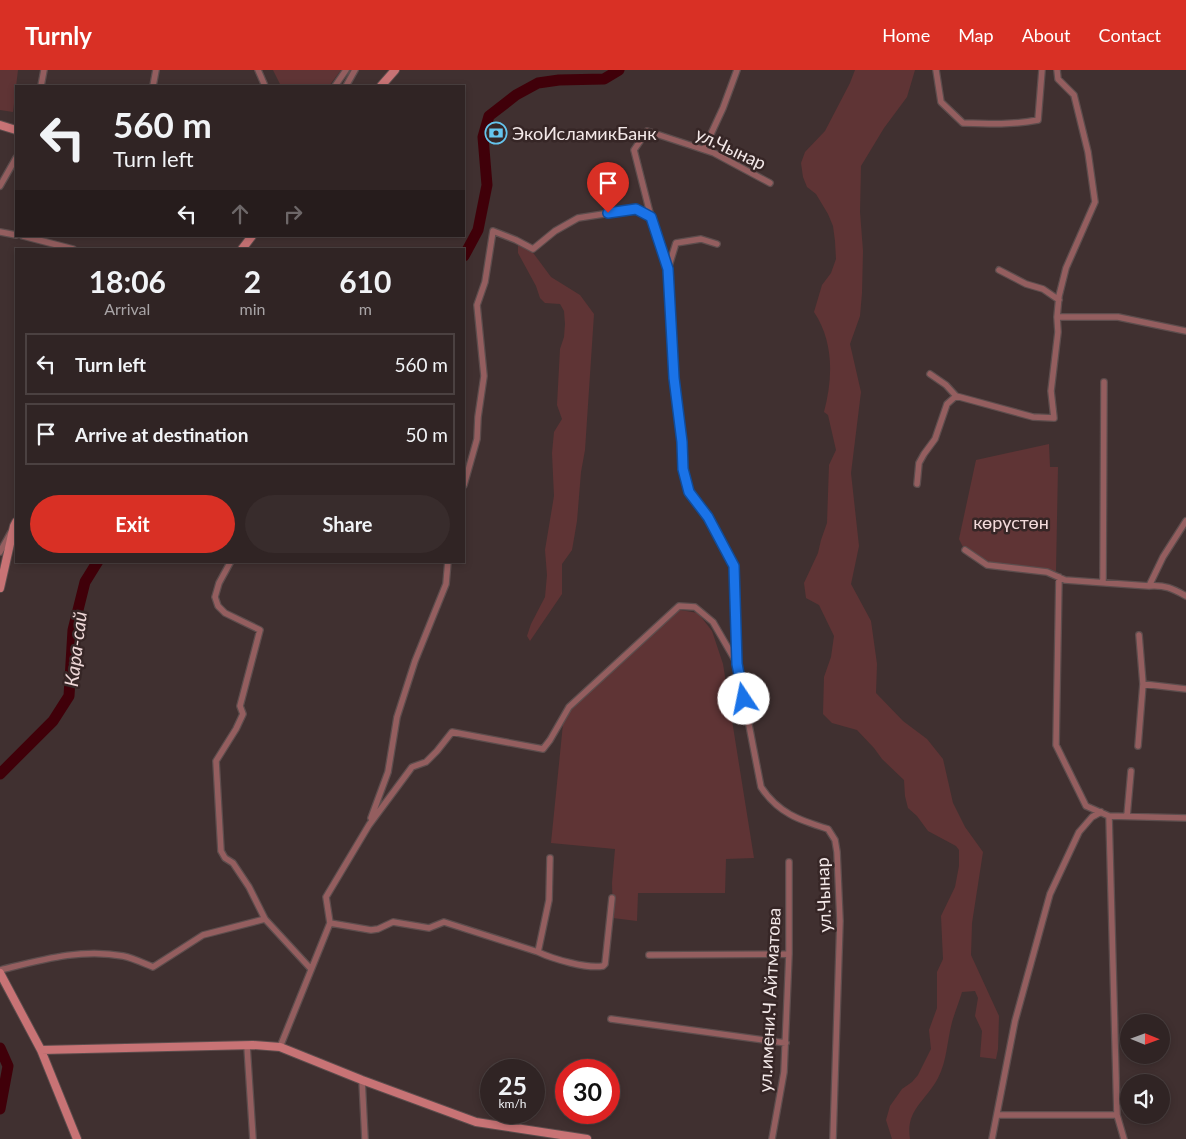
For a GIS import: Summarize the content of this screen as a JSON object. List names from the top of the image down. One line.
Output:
{"streets":{"street":["ул.Чынар","ул.имени.Ч Айтматова"]},"water":["Кара-сай"],"parks":["көрүстөн"],"places":{"bank":["ЭкоИсламикБанк"]},"north":"right","page":{"header":"Turnly","nav":["Home","Map","About","Contact"],"turn":["560 m","Turn left"],"eta":["18:06","Arrival","2","min","610","m"],"list":[{"name":"Turn left","value":"560 m"},{"name":"Arrive at destination","value":"50 m"}],"buttons":["Exit","Share"],"speed":"25 km/h","limit":"30"}}
